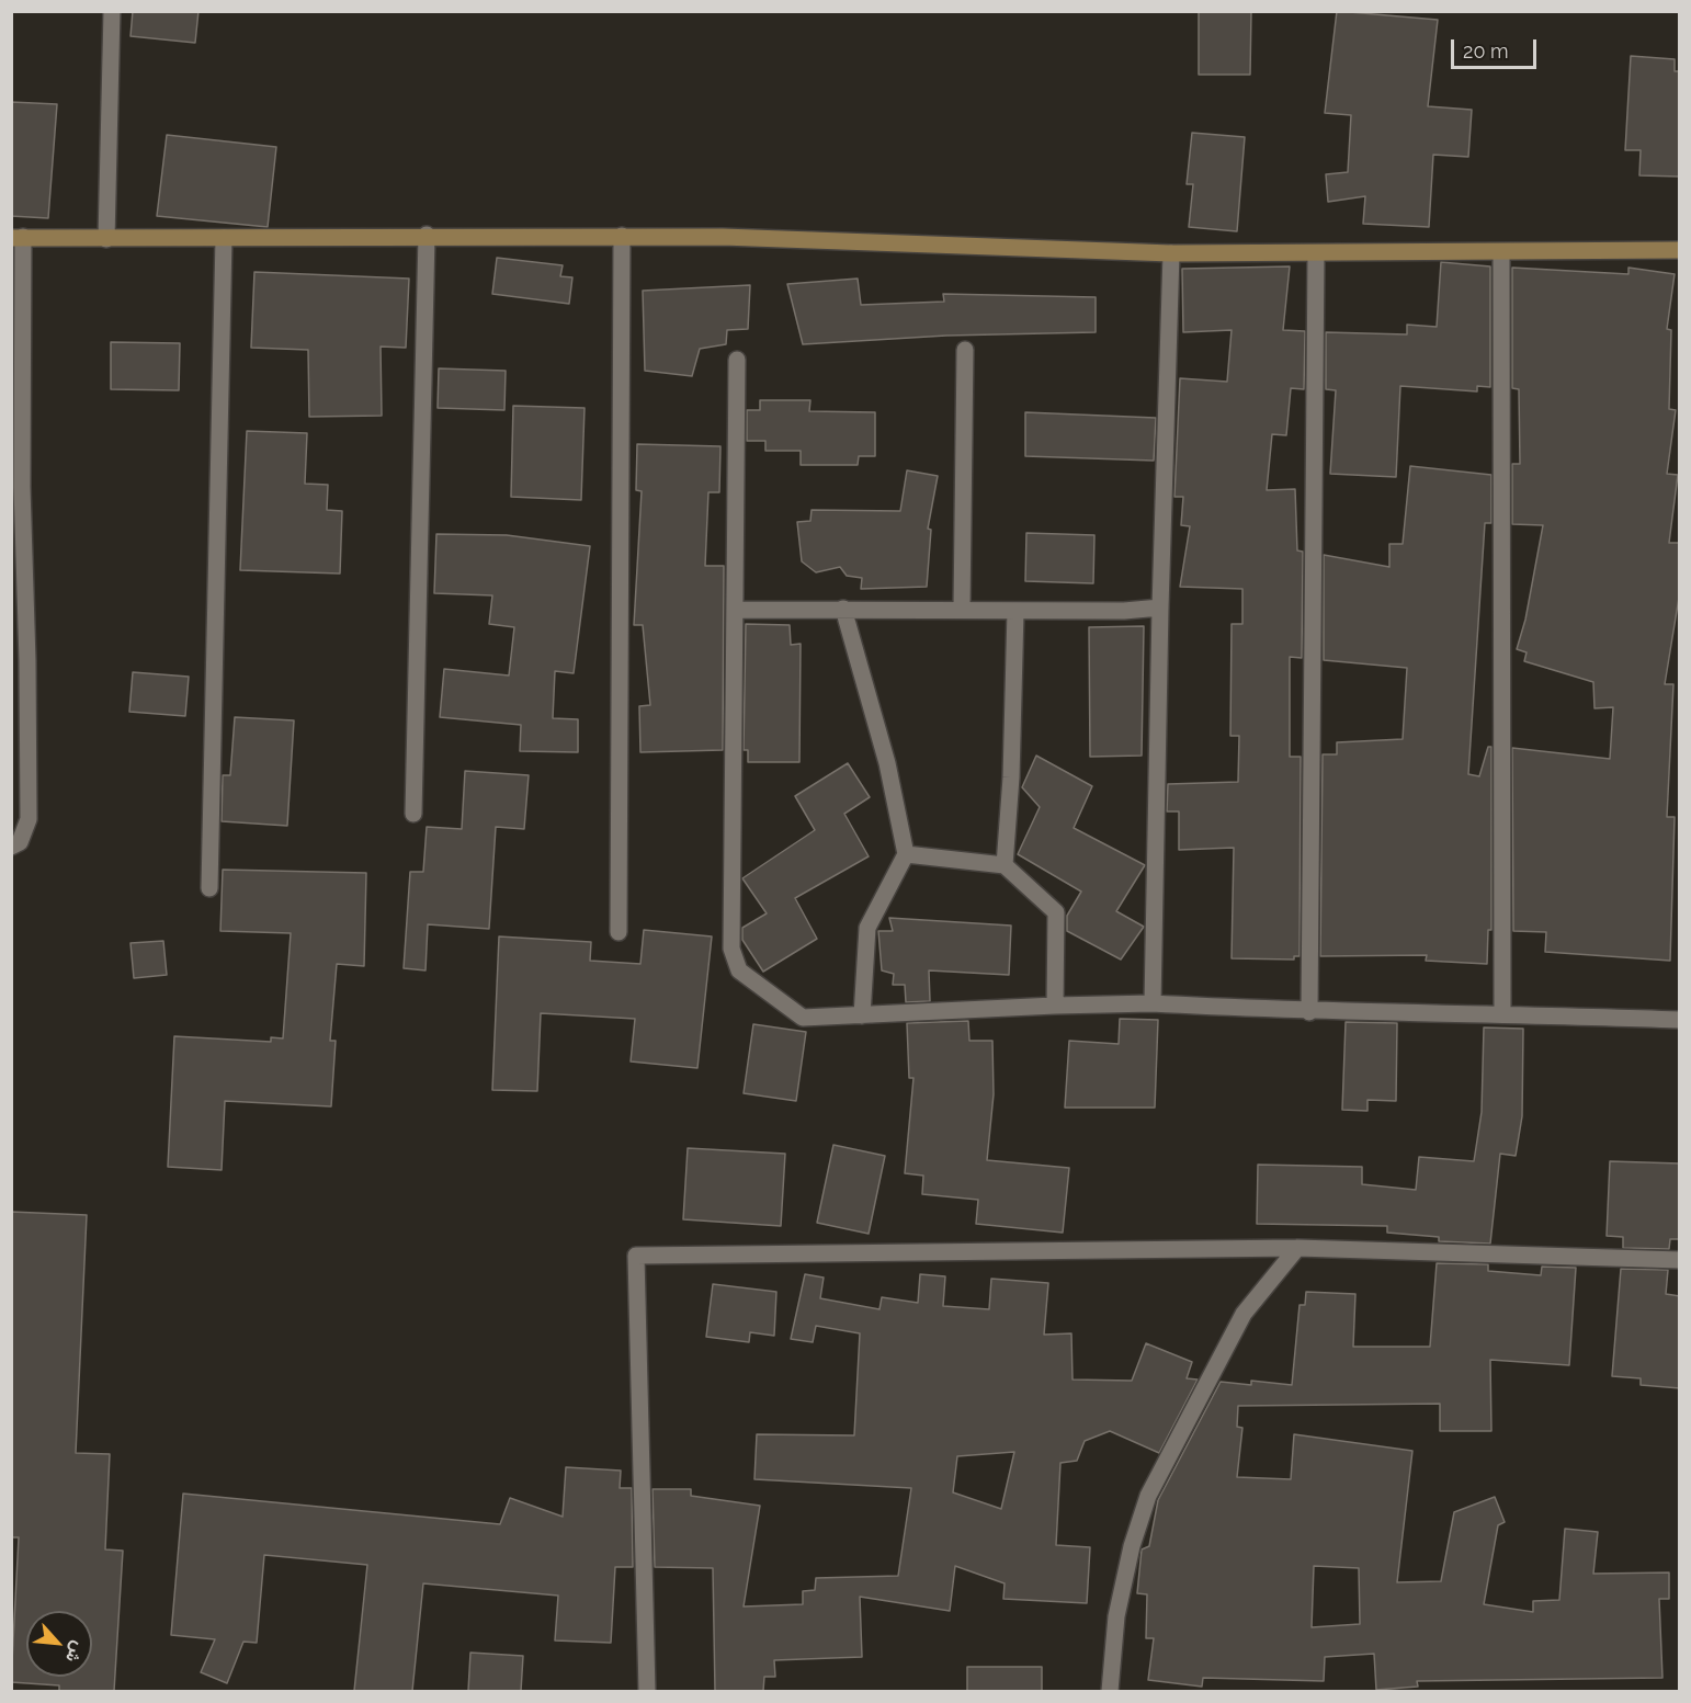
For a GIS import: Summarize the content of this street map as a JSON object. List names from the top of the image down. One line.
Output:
{"scale_bar":"20 m","north":"bottom right"}
